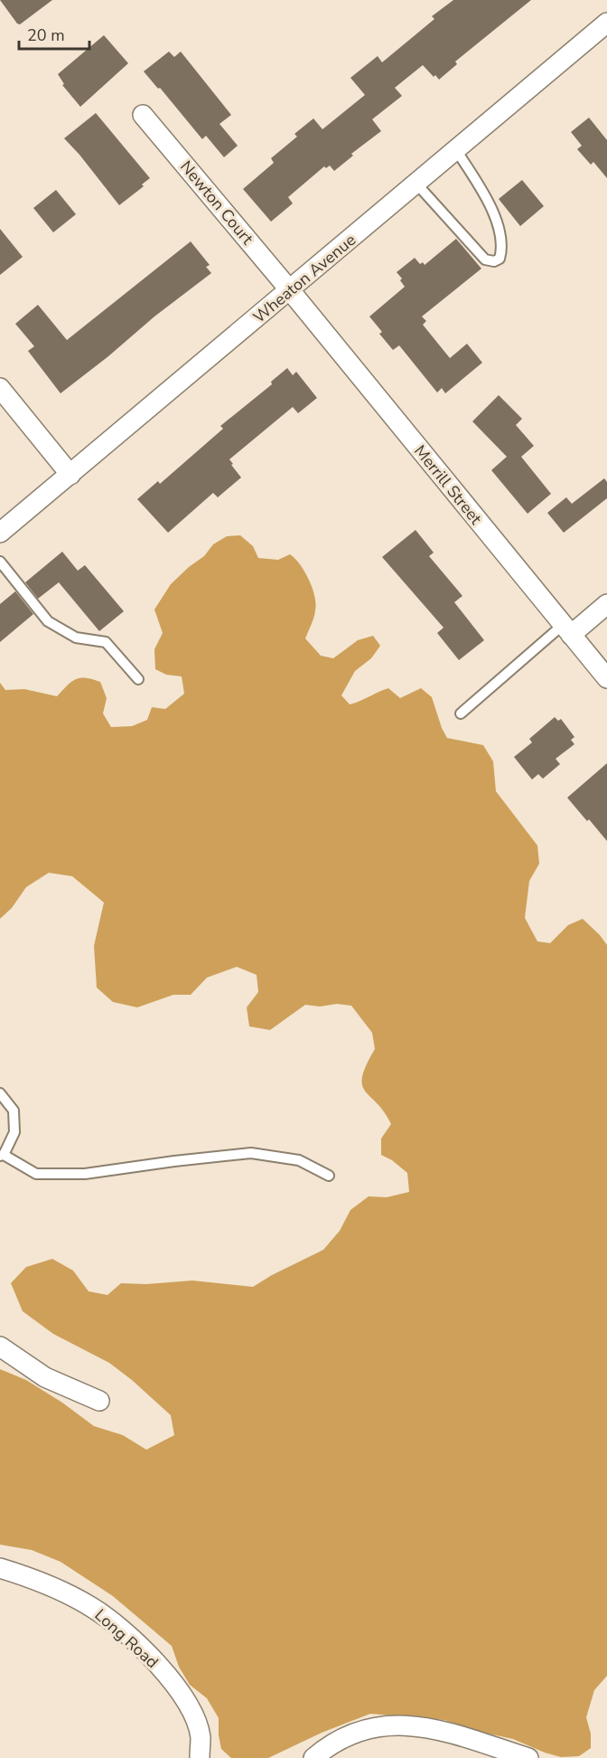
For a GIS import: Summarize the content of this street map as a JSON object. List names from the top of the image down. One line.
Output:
{"streets":{"street":["Newton Court","Wheaton Avenue","Merrill Street","Long Road"]},"crossings":[["Newton Court","Wheaton Avenue"],["Newton Court","Merrill Street"],["Wheaton Avenue","Merrill Street"]],"scale_bar":"20 m"}
